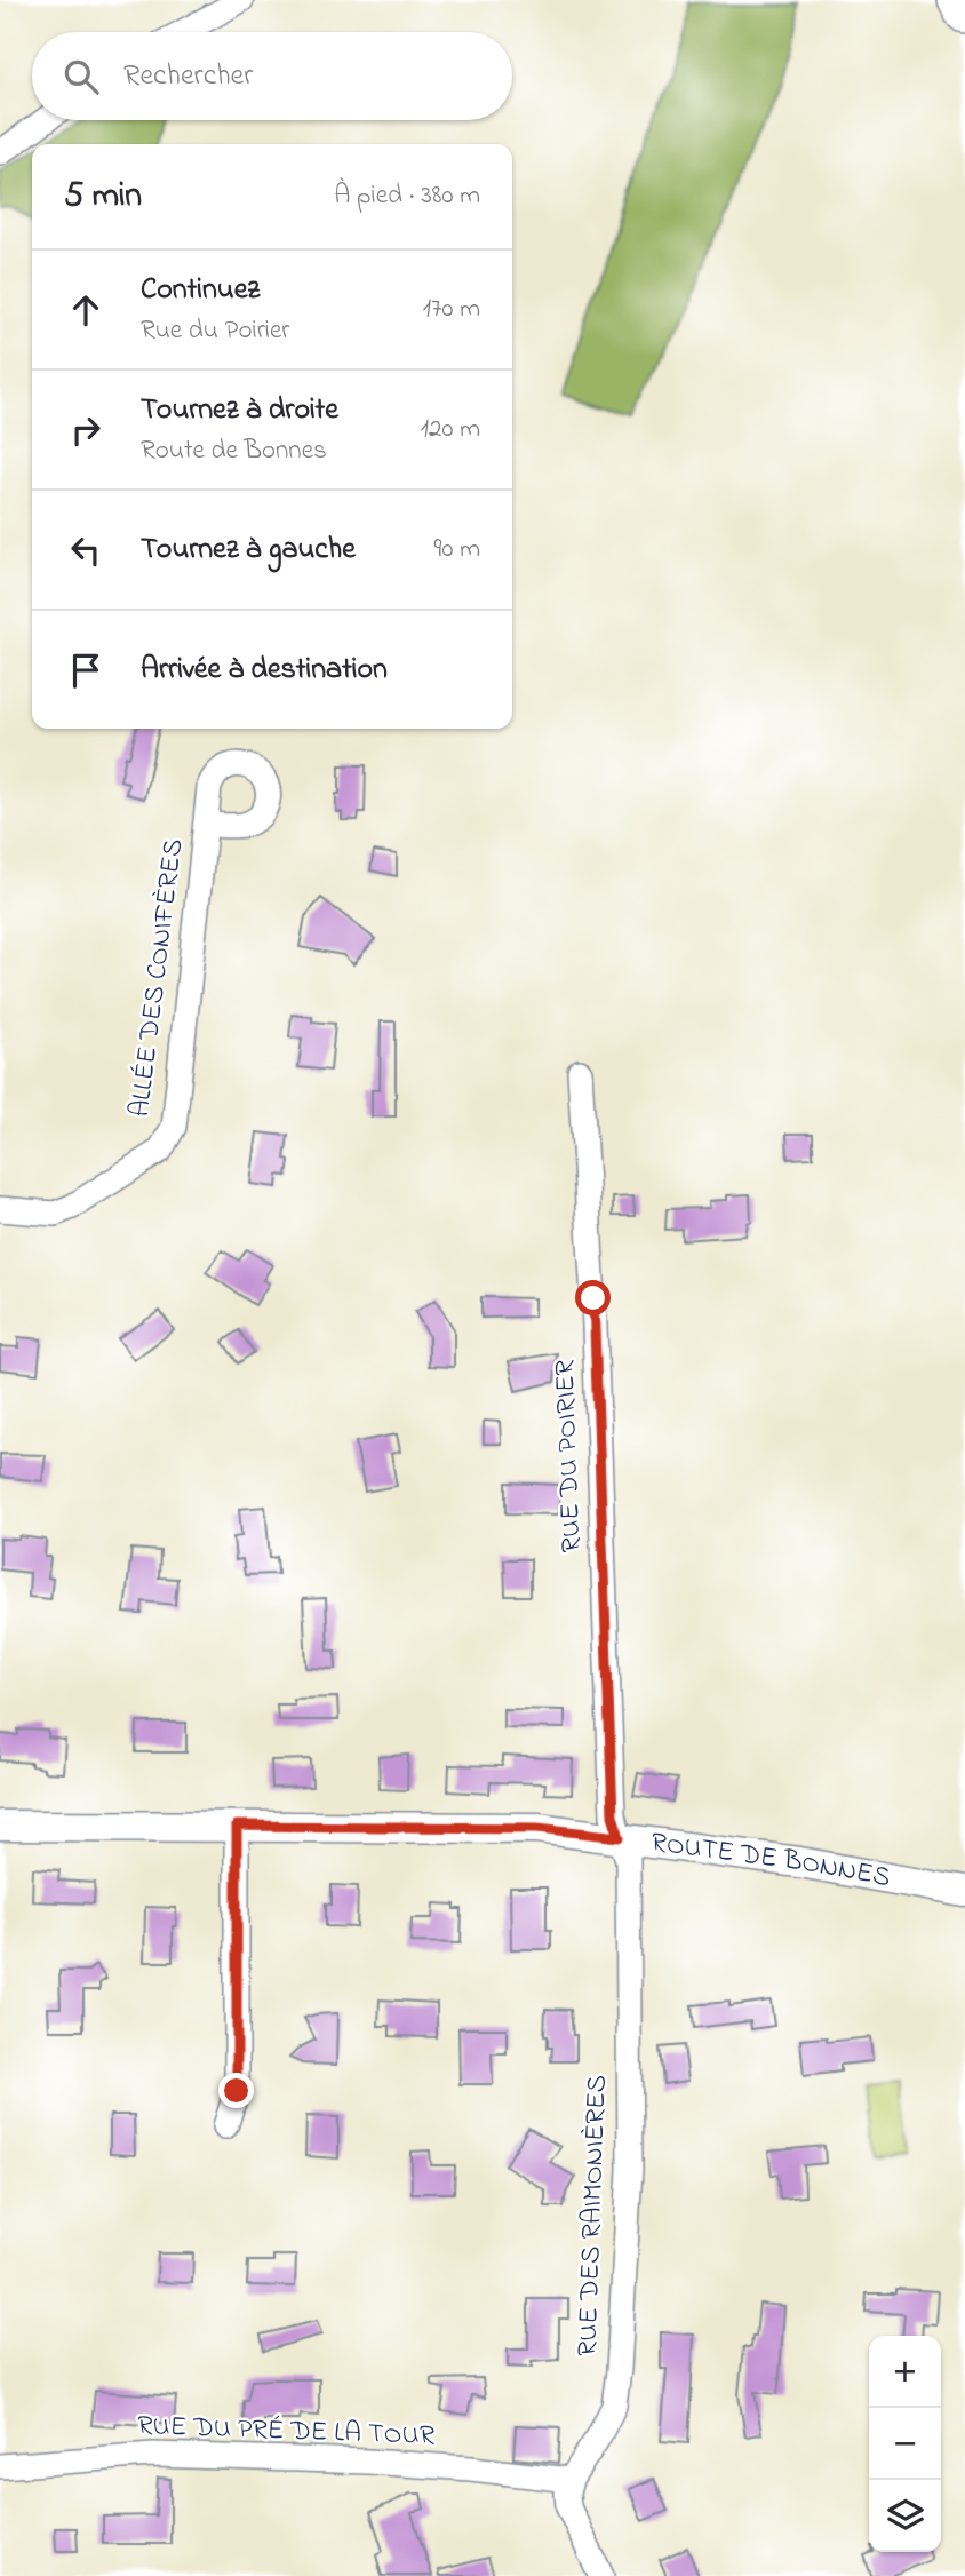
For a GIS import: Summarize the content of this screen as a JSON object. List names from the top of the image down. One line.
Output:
{"streets":{"street":["ALLÉE DES CONIFÈRES","RUE DU POIRIER","ROUTE DE BONNES","RUE DES RAIMONIÈRES","RUE DU PRÉ DE LA TOUR"]},"crossings":[["RUE DU POIRIER","ROUTE DE BONNES"],["RUE DU POIRIER","RUE DES RAIMONIÈRES"],["ROUTE DE BONNES","RUE DES RAIMONIÈRES"],["RUE DES RAIMONIÈRES","RUE DU PRÉ DE LA TOUR"]],"page":{"search":"Rechercher","heading":["5 min","À pied · 380 m"],"list":[["Continuez","Rue du Poirier","170 m"],["Tournez à droite","Route de Bonnes","120 m"],["Tournez à gauche","90 m"],"Arrivée à destination"],"map_buttons":["+","−"]}}
